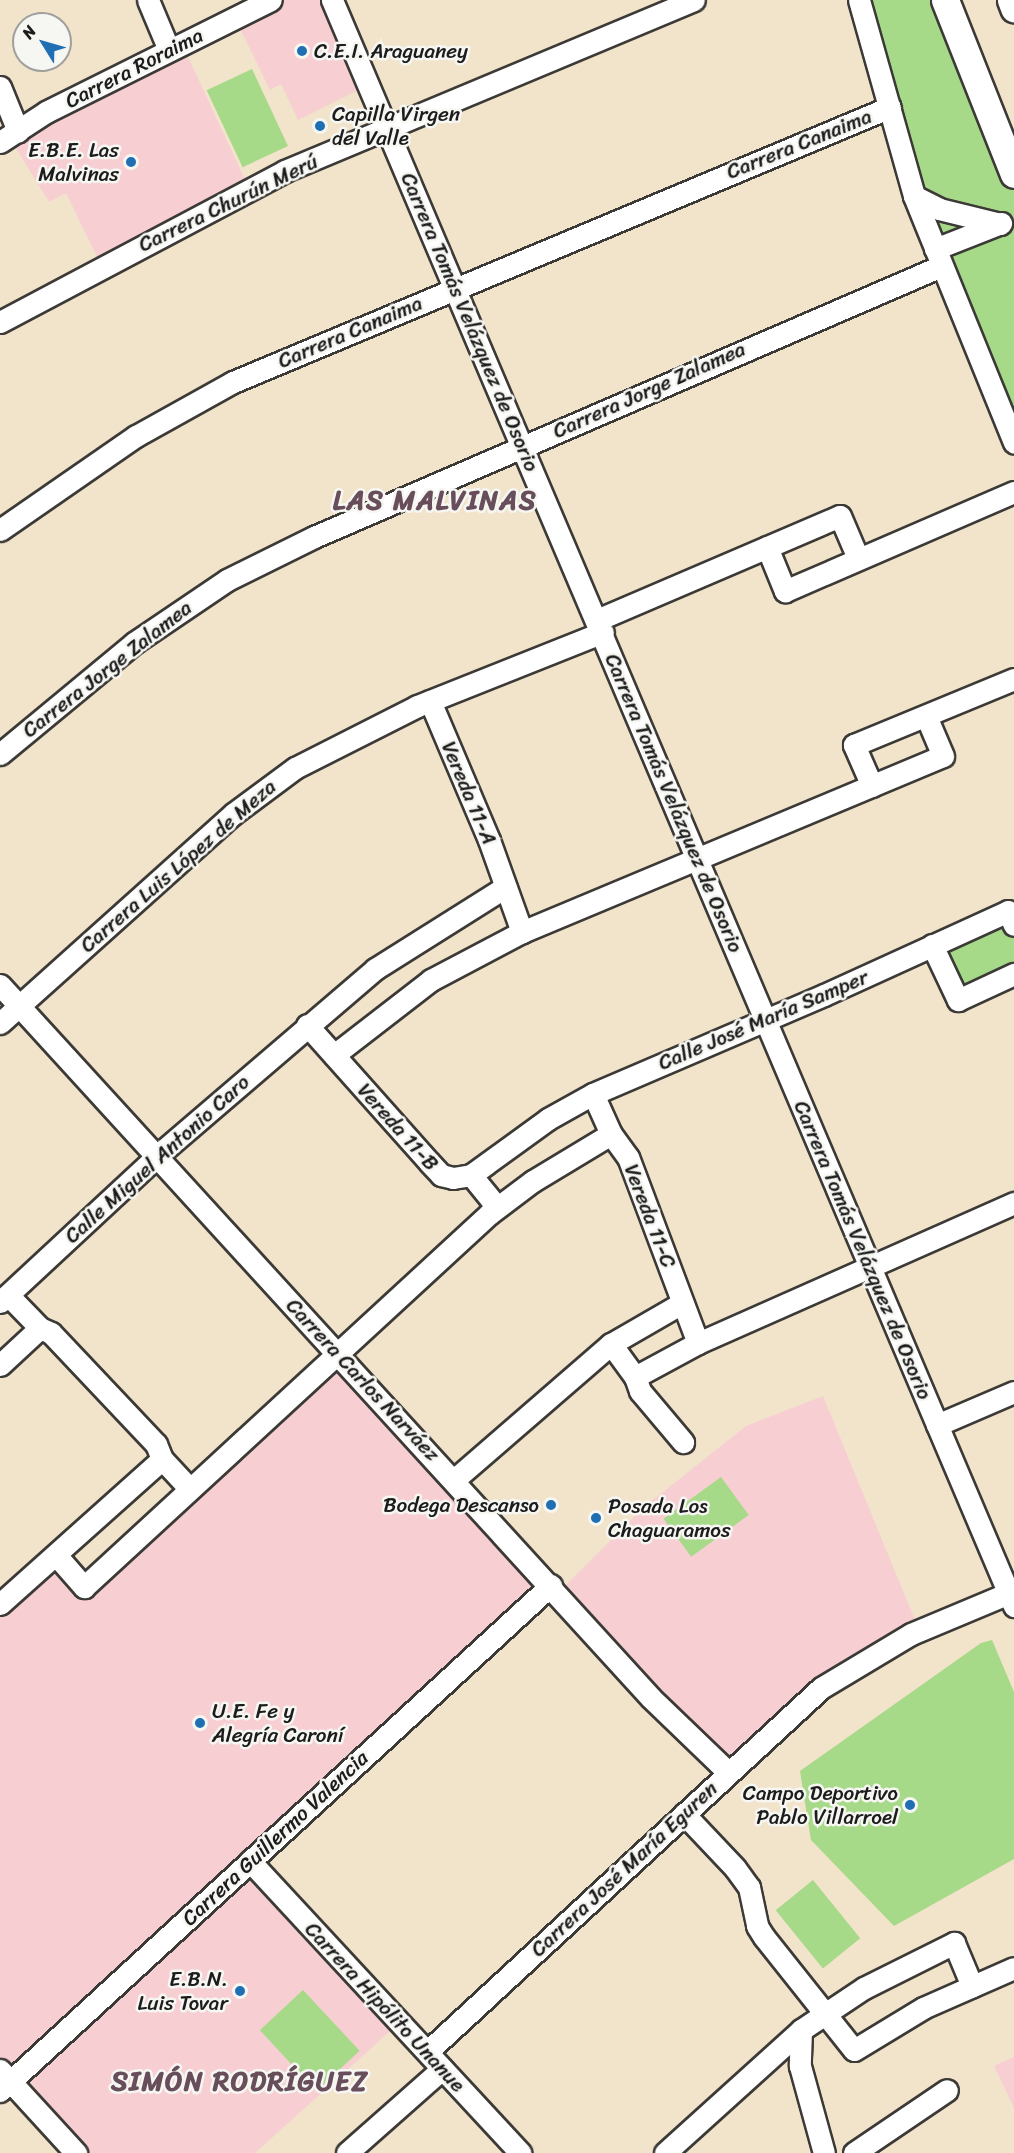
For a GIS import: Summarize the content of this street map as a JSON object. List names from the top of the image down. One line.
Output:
{"streets":{"street":["Carrera Roraima","Carrera Canaima","Carrera Churún Merú","Carrera Tomás Velázquez de Osorio","Carrera Jorge Zalamea","Vereda 11-A","Carrera Luis López de Meza","Calle José María Samper","Vereda 11-B","Calle Miguel Antonio Caro","Vereda 11-C","Carrera Carlos Narváez","Carrera Guillermo Valencia","Carrera José María Eguren","Carrera Hipólito Unanue"]},"crossings":[["Carrera Canaima","Carrera Tomás Velázquez de Osorio"],["Carrera Churún Merú","Carrera Tomás Velázquez de Osorio"],["Carrera Tomás Velázquez de Osorio","Carrera Jorge Zalamea"],["Carrera Tomás Velázquez de Osorio","Carrera Luis López de Meza"],["Carrera Tomás Velázquez de Osorio","Calle José María Samper"],["Carrera Tomás Velázquez de Osorio","Carrera José María Eguren"],["Vereda 11-A","Carrera Luis López de Meza"],["Vereda 11-A","Calle Miguel Antonio Caro"],["Carrera Luis López de Meza","Carrera Carlos Narváez"],["Calle José María Samper","Vereda 11-B"],["Calle Miguel Antonio Caro","Carrera Carlos Narváez"],["Carrera Carlos Narváez","Carrera Guillermo Valencia"],["Carrera Carlos Narváez","Carrera José María Eguren"],["Carrera Guillermo Valencia","Carrera Hipólito Unanue"],["Carrera José María Eguren","Carrera Hipólito Unanue"]],"districts":["LAS MALVINAS","SIMÓN RODRÍGUEZ"],"places":["C.E.I. Araguaney","Capilla Virgen del Valle","E.B.E. Las Malvinas","Bodega Descanso","Posada Los Chaguaramos","U.E. Fe y Alegría Caroní","Campo Deportivo Pablo Villarroel","E.B.N. Luis Tovar"],"north":"top left"}
